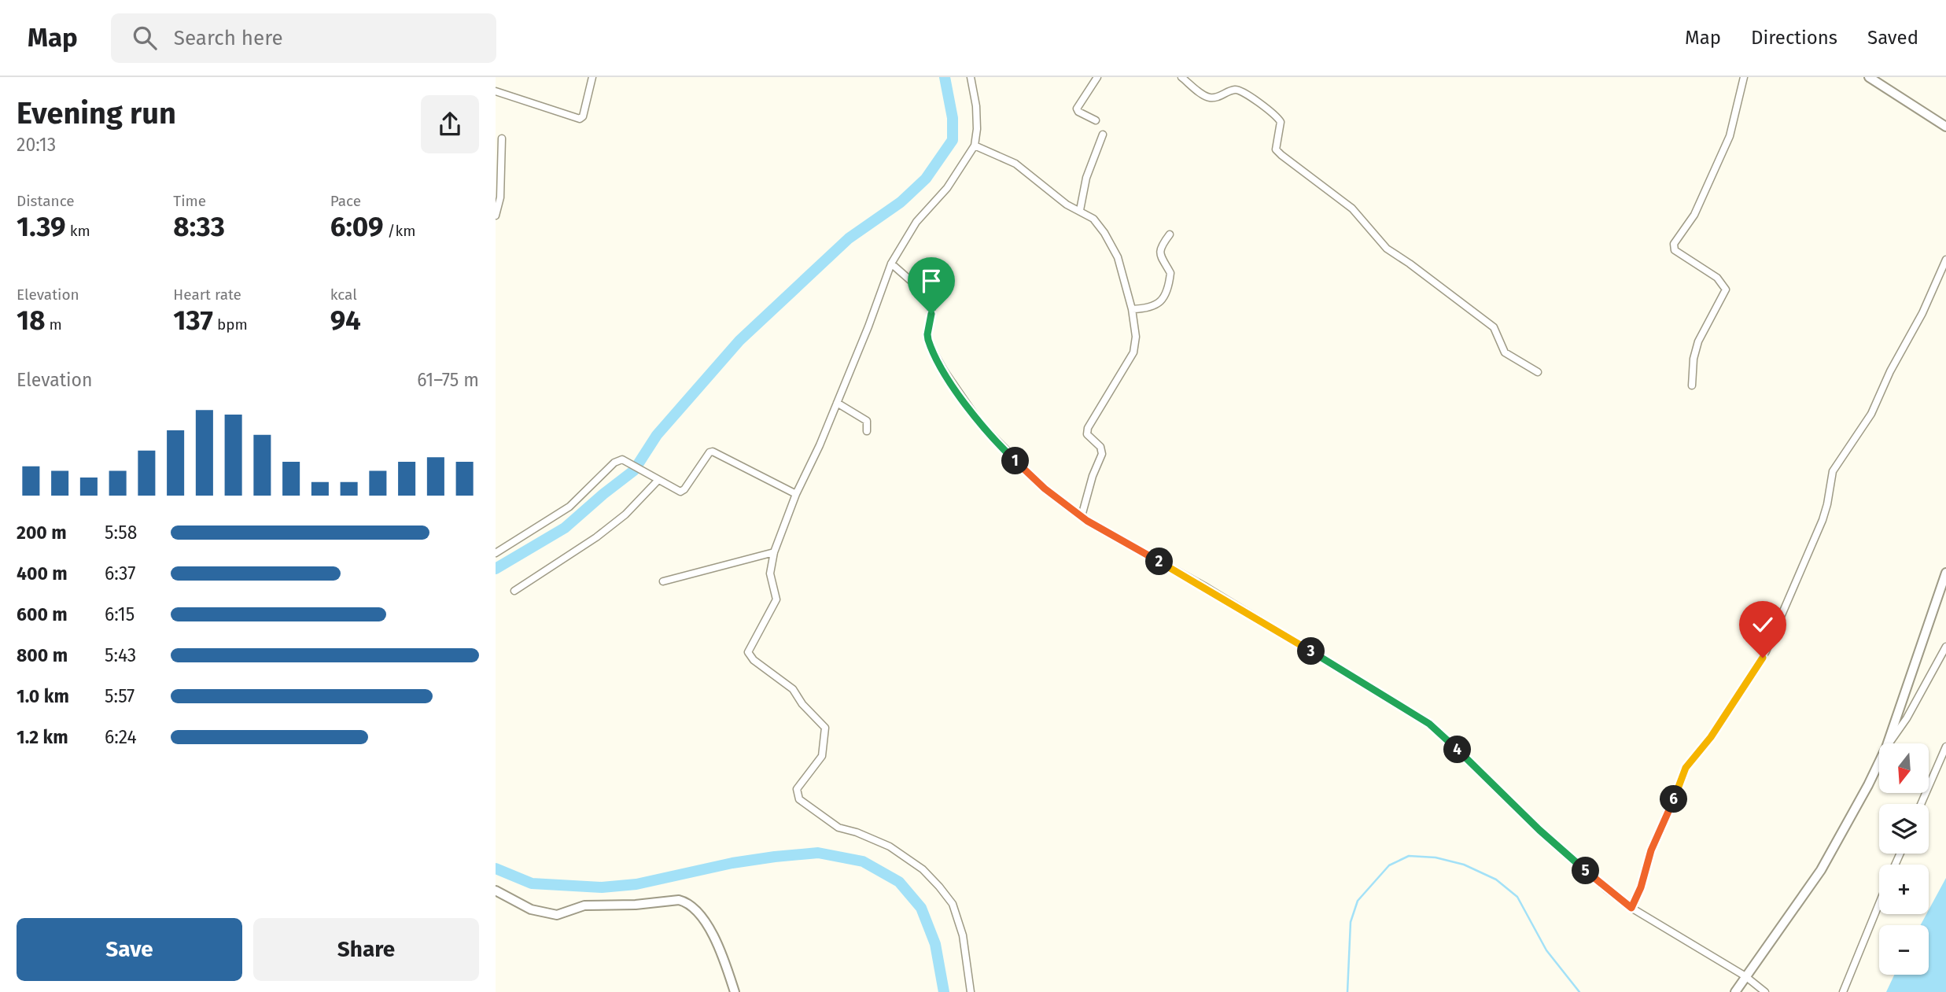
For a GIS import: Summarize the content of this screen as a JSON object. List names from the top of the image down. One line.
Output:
{"north":"bottom","page":{"header":"Map","search":"Search here","nav":["Map","Directions","Saved"],"heading":["Evening run","20:13"],"stats":[["Distance","1.39 km"],["Time","8:33"],["Pace","6:09 /km"],["Elevation","18 m"],["Heart rate","137 bpm"],["kcal","94"]],"chart":["Elevation","61–75 m"],"pins":["1","2","3","4","6","5"],"list":[{"name":"200 m","note":"5:58"},{"name":"400 m","note":"6:37"},{"name":"600 m","note":"6:15"},{"name":"800 m","note":"5:43"},{"name":"1.0 km","note":"5:57"},{"name":"1.2 km","note":"6:24"}],"map_buttons":["+","−"],"buttons":["Save","Share"]}}
